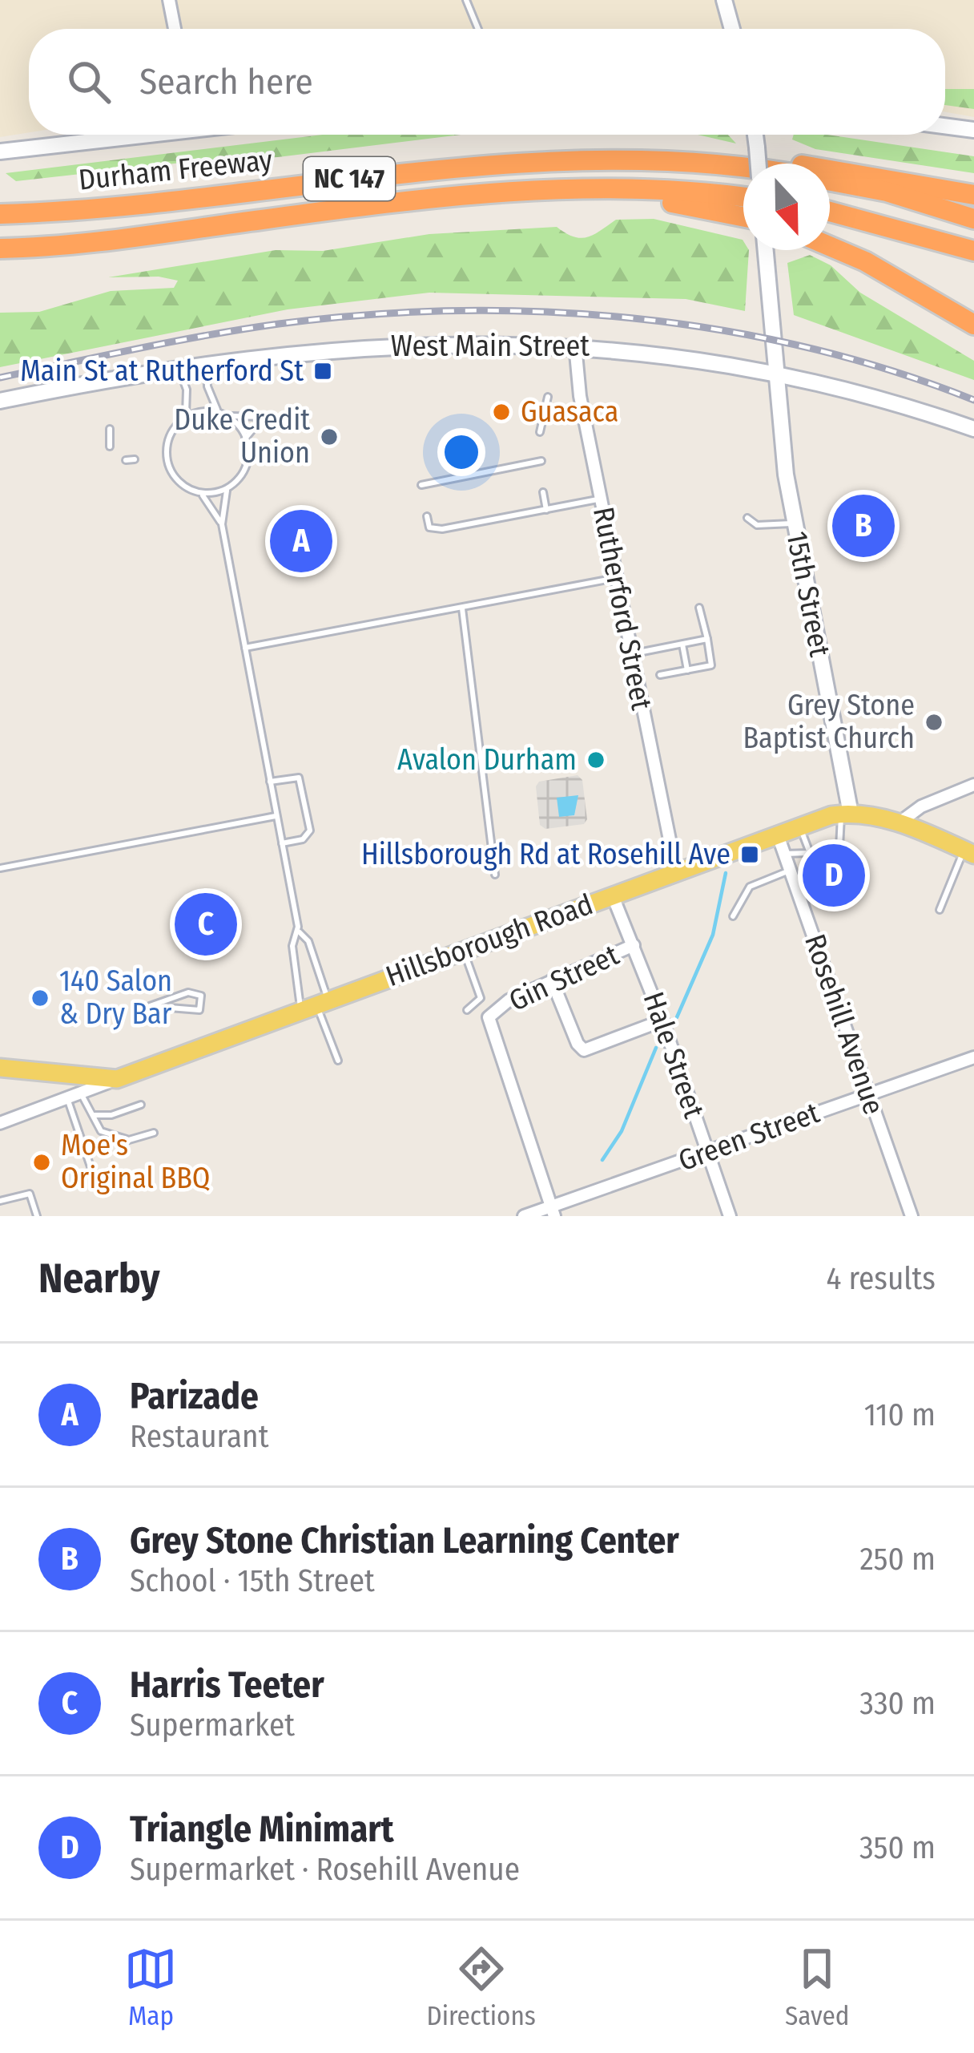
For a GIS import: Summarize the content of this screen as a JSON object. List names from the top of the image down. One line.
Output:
{"streets":{"highway":["Durham Freeway","NC 147"],"main road":["West Main Street","15th Street","Hillsborough Road"],"street":["Rutherford Street","Gin Street","Rosehill Avenue","Hale Street","Green Street"]},"crossings":[["West Main Street","15th Street"],["West Main Street","Rutherford Street"],["15th Street","Hillsborough Road"],["Rutherford Street","Hillsborough Road"],["Hillsborough Road","Rosehill Avenue"],["Hillsborough Road","Hale Street"],["Gin Street","Hale Street"],["Gin Street","Green Street"],["Rosehill Avenue","Green Street"],["Hale Street","Green Street"]],"places":{"transit":["Main St at Rutherford St","Hillsborough Rd at Rosehill Ave"],"other":["Guasaca","Duke Credit Union","Grey Stone Baptist Church","Avalon Durham","140 Salon & Dry Bar","Moe's Original BBQ"]},"north":"bottom","page":{"search":"Search here","pins":["B","A","D","C"],"heading":["Nearby","4 results"],"list":[{"mark":"A","name":"Parizade","note":"Restaurant","value":"110 m"},{"mark":"B","name":"Grey Stone Christian Learning Center","note":"School · 15th Street","value":"250 m"},{"mark":"C","name":"Harris Teeter","note":"Supermarket","value":"330 m"},{"mark":"D","name":"Triangle Minimart","note":"Supermarket · Rosehill Avenue","value":"350 m"}],"nav":["Map","Directions","Saved"]}}
